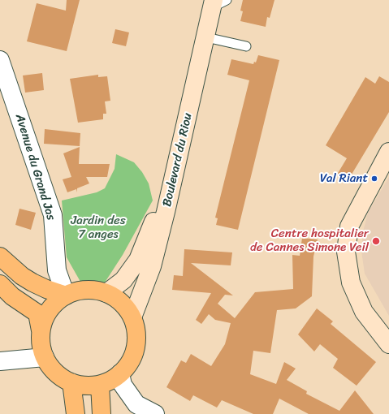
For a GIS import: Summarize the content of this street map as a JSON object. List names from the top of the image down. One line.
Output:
{"streets":{"main road":["Boulevard du Riou"],"street":["Avenue du Grand Jas"]},"crossings":[["Boulevard du Riou","Avenue du Grand Jas"]],"parks":["Jardin des 7 anges"],"places":["Val Riant","Centre hospitalier de Cannes Simone Veil"]}
